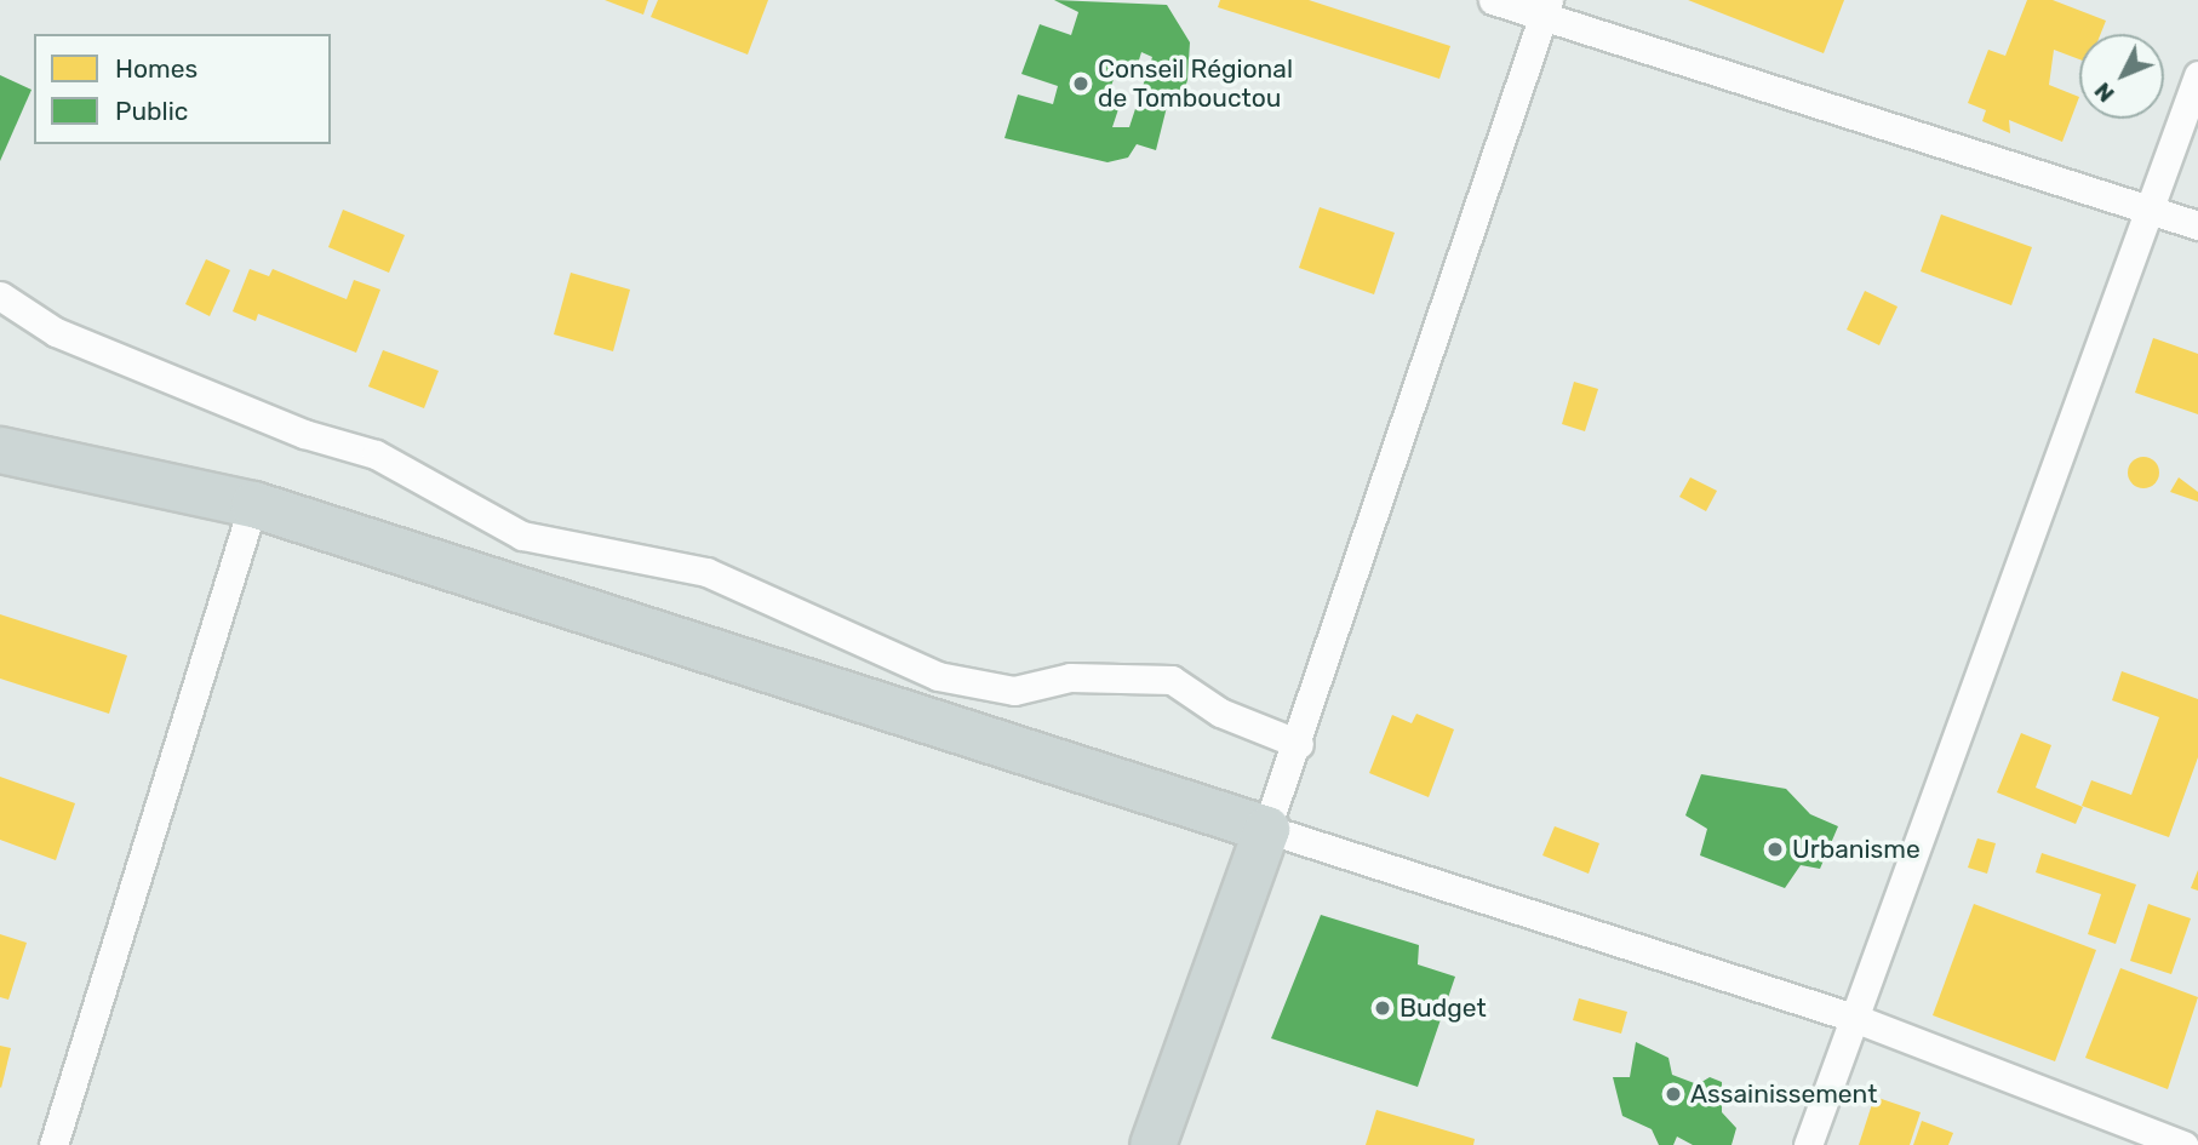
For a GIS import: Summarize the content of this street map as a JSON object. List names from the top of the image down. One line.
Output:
{"places":["Conseil Régional de Tombouctou","Urbanisme","Budget","Assainissement"],"legend":["Homes","Public"],"north":"bottom left"}
